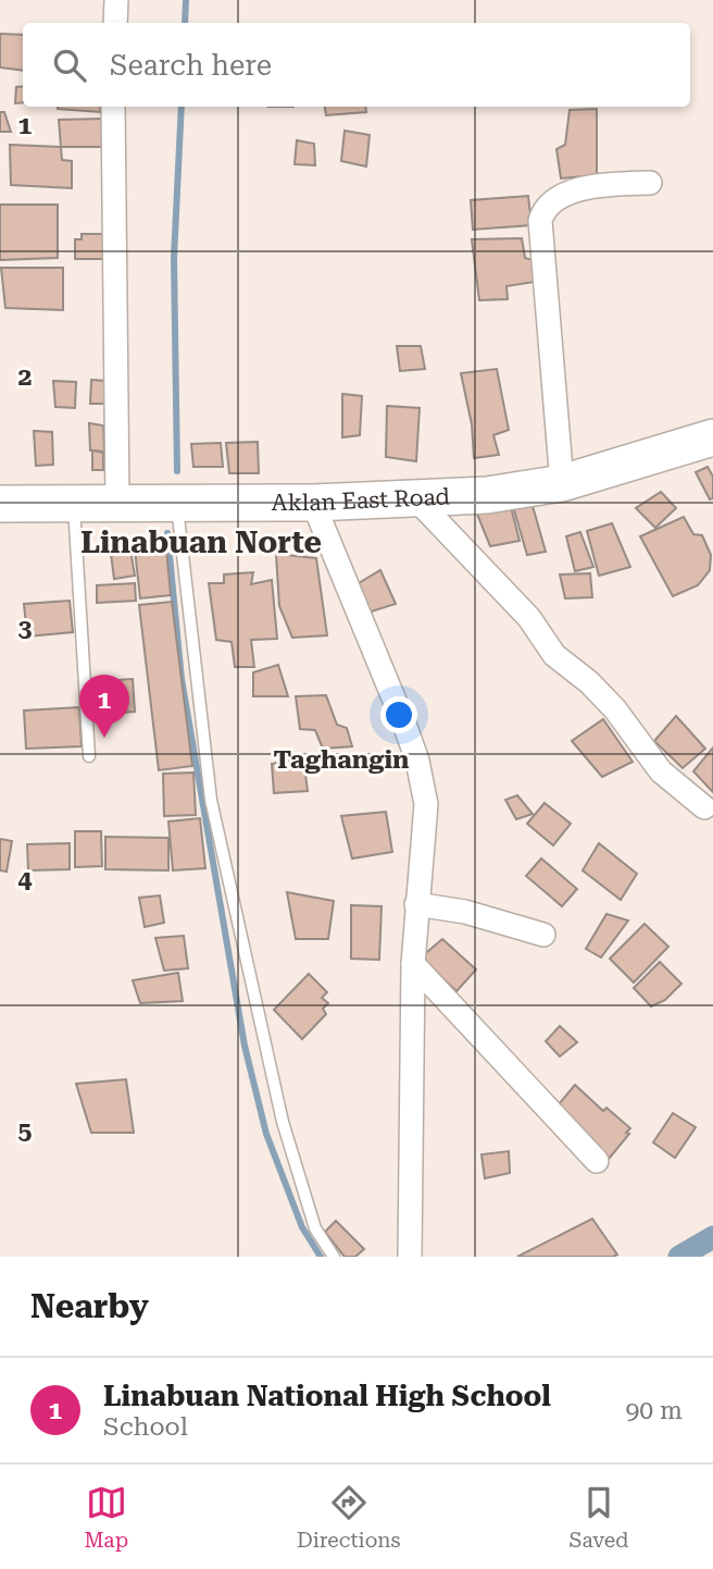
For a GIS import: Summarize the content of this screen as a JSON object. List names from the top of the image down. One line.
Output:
{"streets":{"main road":["Aklan East Road"]},"districts":["Linabuan Norte","Taghangin"],"page":{"search":"Search here","pins":"1","heading":"Nearby","list":[{"mark":"1","name":"Linabuan National High School","note":"School","value":"90 m"}],"nav":["Map","Directions","Saved"]},"grid":{"rows":["1","2","3","4","5"]}}
